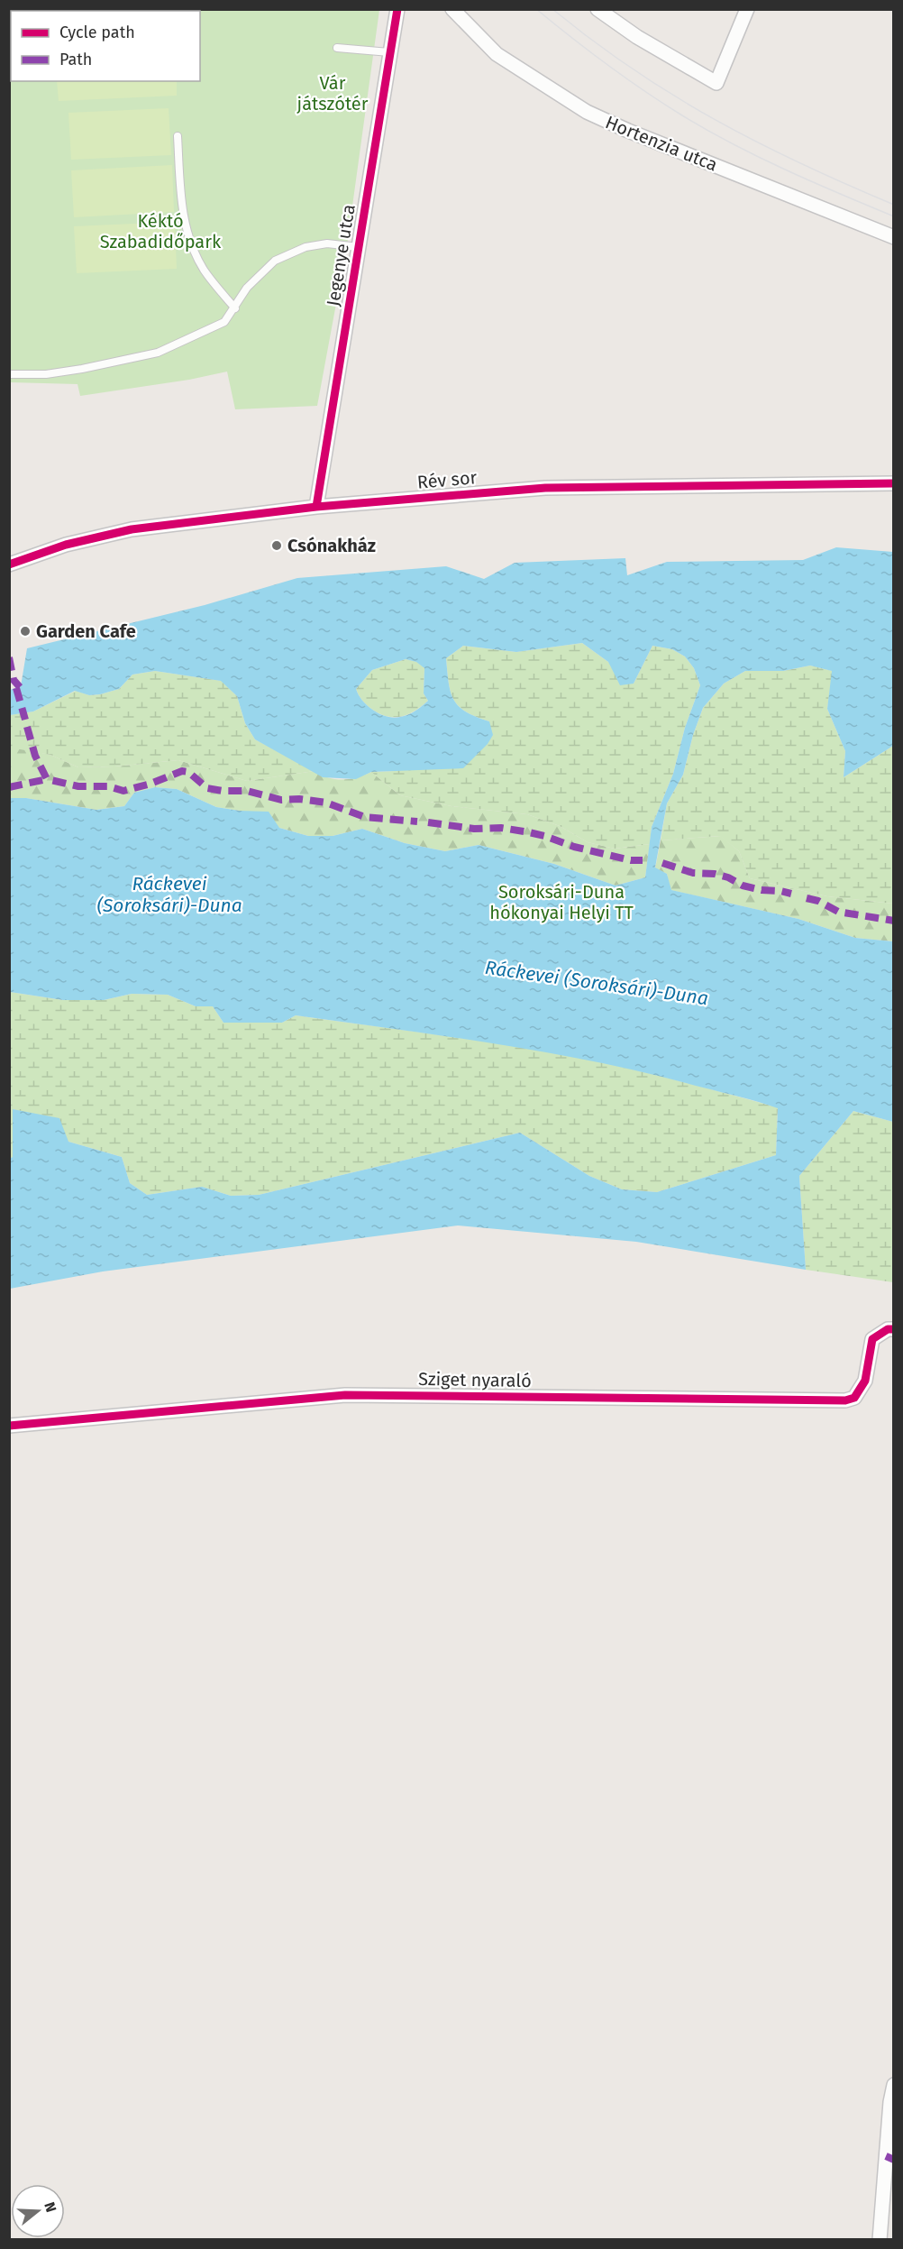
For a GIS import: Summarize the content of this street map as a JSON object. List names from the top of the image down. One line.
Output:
{"streets":{"street":["Hortenzia utca","Jegenye utca","Rév sor","Sziget nyaraló"]},"crossings":[["Jegenye utca","Rév sor"]],"water":["Ráckevei (Soroksári)-Duna"],"parks":["Vár játszótér","Kéktó Szabadidőpark","Soroksári-Duna hókonyai Helyi TT"],"places":["Csónakház","Garden Cafe"],"legend":["Cycle path","Path"],"north":"right"}
